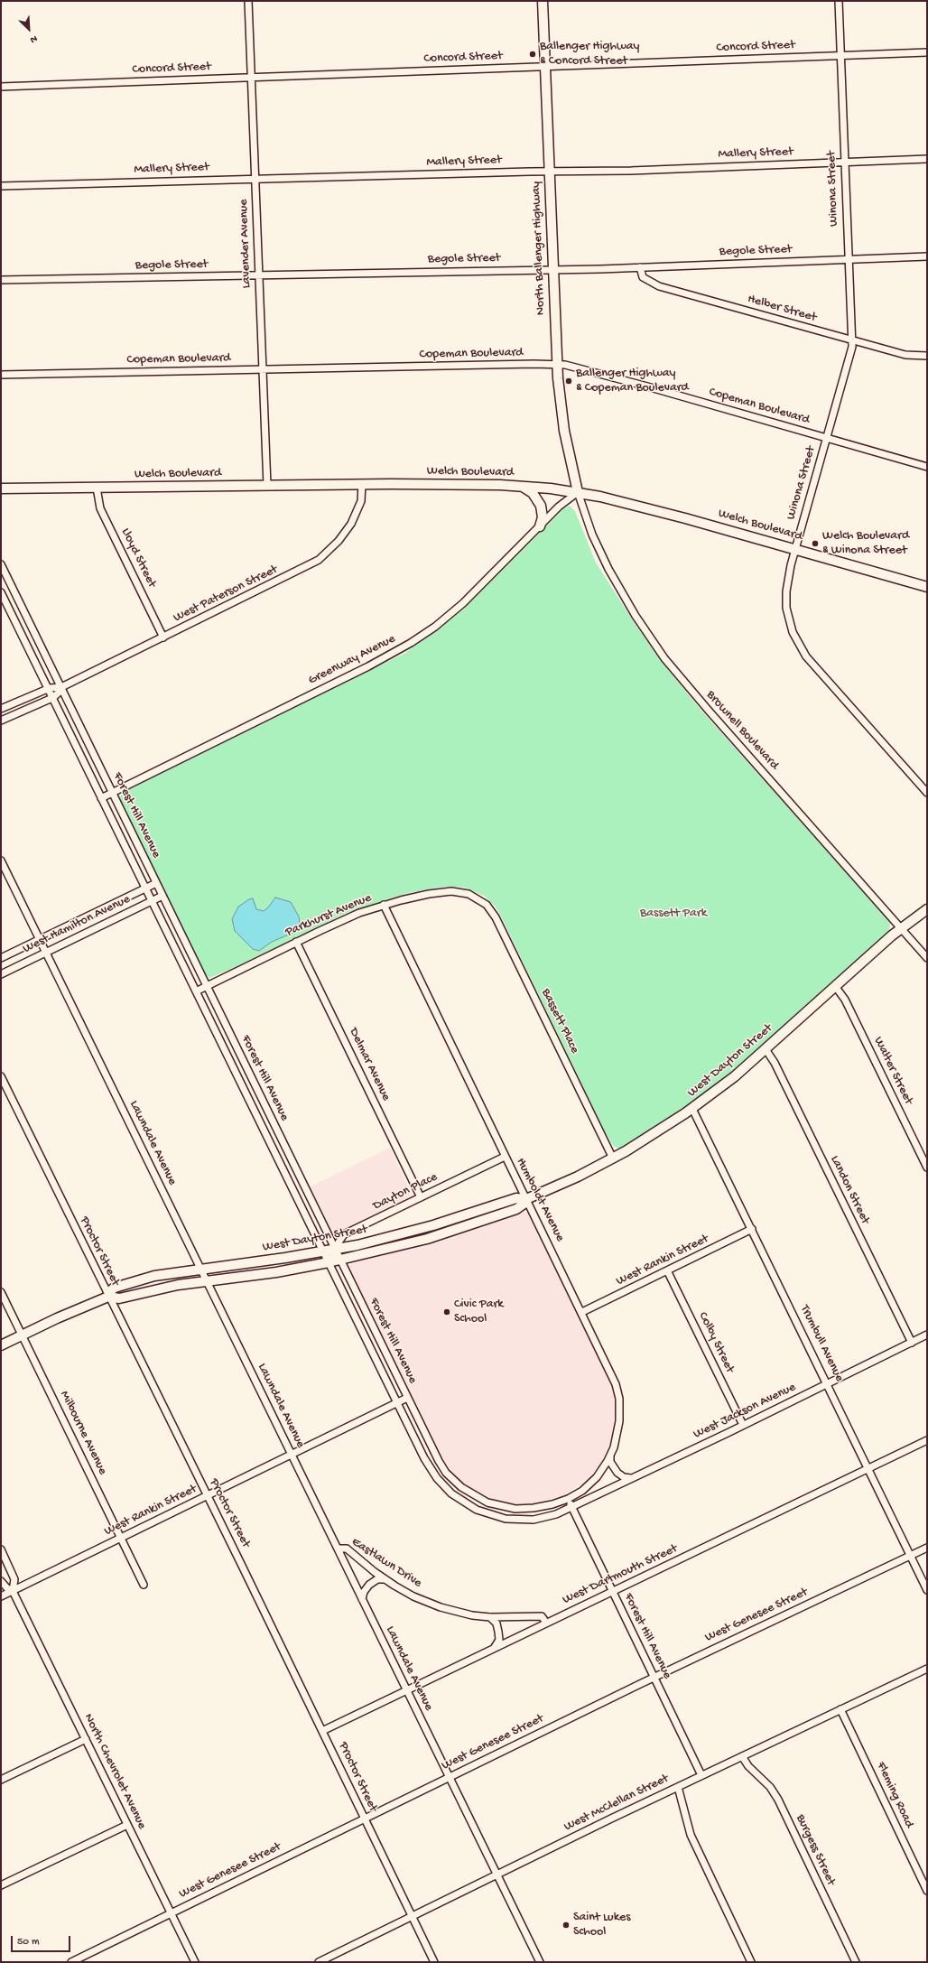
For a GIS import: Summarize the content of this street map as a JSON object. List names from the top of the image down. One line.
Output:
{"streets":{"street":["Concord Street","Mallery Street","Winona Street","Lavender Avenue","North Ballenger Highway","Begole Street","Helber Street","Copeman Boulevard","Welch Boulevard","Lloyd Street","West Paterson Street","Greenway Avenue","Brownell Boulevard","Forest Hill Avenue","Parkhurst Avenue","West Hamilton Avenue","Bassett Place","West Dayton Street","Delmar Avenue","Walter Street","Lawndale Avenue","Landon Street","Dayton Place","Humboldt Avenue","Proctor Street","West Rankin Street","Colby Street","Trumbull Avenue","West Jackson Avenue","Milbourne Avenue","Eastlawn Drive","West Dartmouth Street","West Genesee Street","North Chevrolet Avenue","Fleming Road","West McClellan Street","Burgess Street"]},"crossings":[["Concord Street","Winona Street"],["Concord Street","Lavender Avenue"],["Concord Street","North Ballenger Highway"],["Mallery Street","Winona Street"],["Mallery Street","Lavender Avenue"],["Mallery Street","North Ballenger Highway"],["Winona Street","Begole Street"],["Winona Street","Helber Street"],["Winona Street","Copeman Boulevard"],["Winona Street","Welch Boulevard"],["Lavender Avenue","Begole Street"],["Lavender Avenue","Copeman Boulevard"],["Lavender Avenue","Welch Boulevard"],["North Ballenger Highway","Begole Street"],["North Ballenger Highway","Copeman Boulevard"],["North Ballenger Highway","Welch Boulevard"],["North Ballenger Highway","Greenway Avenue"],["North Ballenger Highway","Brownell Boulevard"],["Begole Street","Helber Street"],["Welch Boulevard","Lloyd Street"],["Welch Boulevard","West Paterson Street"],["Welch Boulevard","Greenway Avenue"],["Welch Boulevard","Brownell Boulevard"],["Lloyd Street","West Paterson Street"],["West Paterson Street","Forest Hill Avenue"],["Greenway Avenue","Brownell Boulevard"],["Greenway Avenue","Forest Hill Avenue"],["Brownell Boulevard","West Dayton Street"],["Forest Hill Avenue","Parkhurst Avenue"],["Forest Hill Avenue","West Hamilton Avenue"],["Forest Hill Avenue","West Dayton Street"],["Forest Hill Avenue","Dayton Place"],["Forest Hill Avenue","Humboldt Avenue"],["Forest Hill Avenue","West Rankin Street"],["Forest Hill Avenue","West Jackson Avenue"],["Forest Hill Avenue","West Dartmouth Street"],["Forest Hill Avenue","West Genesee Street"],["Forest Hill Avenue","West McClellan Street"],["Parkhurst Avenue","Bassett Place"],["Parkhurst Avenue","Delmar Avenue"],["Parkhurst Avenue","Humboldt Avenue"],["West Hamilton Avenue","Lawndale Avenue"],["Bassett Place","West Dayton Street"],["West Dayton Street","Walter Street"],["West Dayton Street","Lawndale Avenue"],["West Dayton Street","Landon Street"],["West Dayton Street","Dayton Place"],["West Dayton Street","Humboldt Avenue"],["West Dayton Street","Proctor Street"],["West Dayton Street","Trumbull Avenue"],["West Dayton Street","Milbourne Avenue"],["Delmar Avenue","Dayton Place"],["Lawndale Avenue","West Rankin Street"],["Lawndale Avenue","Eastlawn Drive"],["Lawndale Avenue","West Dartmouth Street"],["Lawndale Avenue","West Genesee Street"],["Lawndale Avenue","West McClellan Street"],["Landon Street","West Jackson Avenue"],["Dayton Place","Humboldt Avenue"],["Humboldt Avenue","West Rankin Street"],["Proctor Street","West Rankin Street"],["Proctor Street","West Dartmouth Street"],["Proctor Street","West Genesee Street"],["Proctor Street","West McClellan Street"],["West Rankin Street","Colby Street"],["West Rankin Street","Trumbull Avenue"],["West Rankin Street","Milbourne Avenue"],["West Rankin Street","North Chevrolet Avenue"],["Colby Street","West Jackson Avenue"],["Trumbull Avenue","West Jackson Avenue"],["Trumbull Avenue","West Dartmouth Street"],["Trumbull Avenue","West Genesee Street"],["Eastlawn Drive","West Dartmouth Street"],["West Genesee Street","North Chevrolet Avenue"],["Fleming Road","West McClellan Street"],["West McClellan Street","Burgess Street"]],"parks":["Bassett Park"],"places":["Ballenger Highway & Concord Street","Ballenger Highway & Copeman Boulevard","Welch Boulevard & Winona Street","Civic Park School","Saint Lukes School"],"scale_bar":"50 m","north":"bottom right"}
